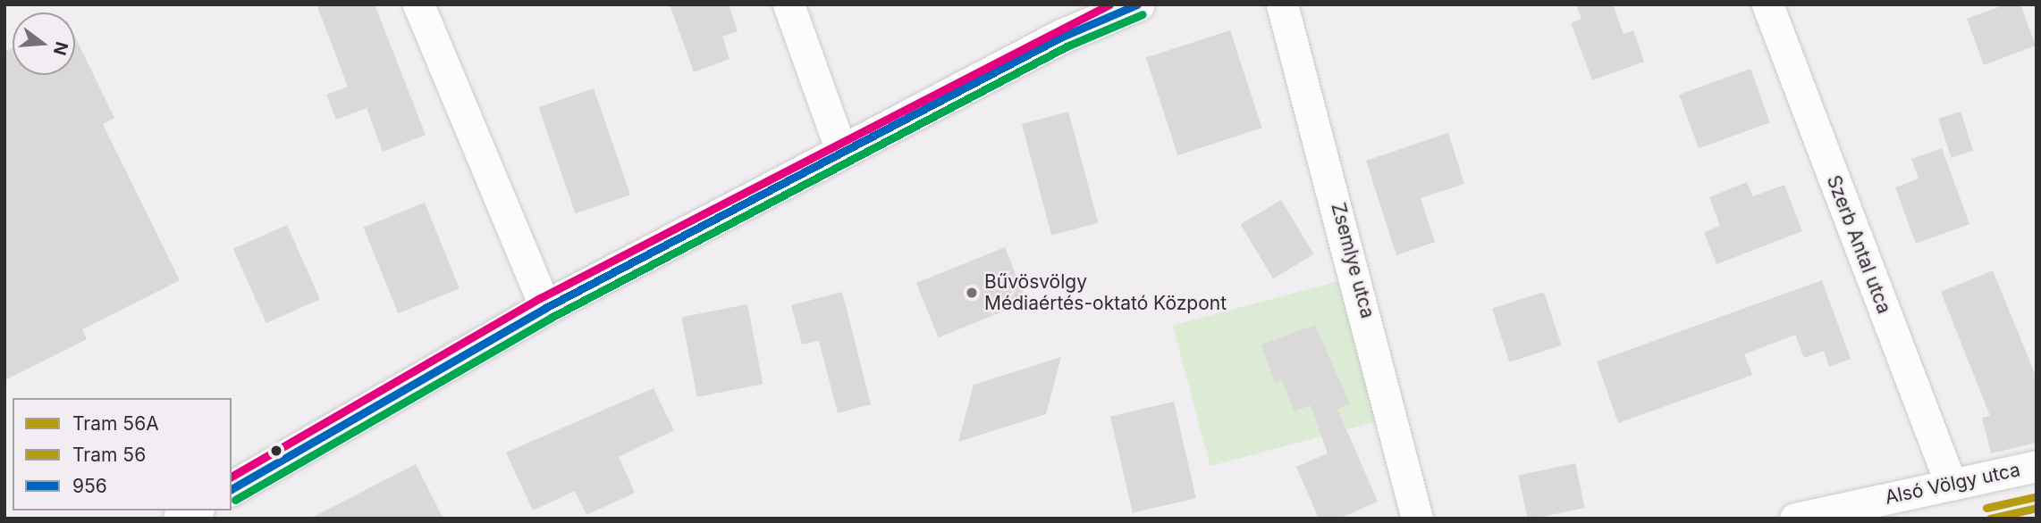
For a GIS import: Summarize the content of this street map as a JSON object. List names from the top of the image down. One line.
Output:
{"streets":{"street":["Szerb Antal utca","Zsemlye utca","Alsó Völgy utca"]},"crossings":[["Szerb Antal utca","Alsó Völgy utca"]],"places":["Bűvösvölgy Médiaértés-oktató Központ"],"lines":["transit line 956","tram line 56","tram line 56A"],"legend":["Tram 56A","Tram 56","956"],"north":"right"}
